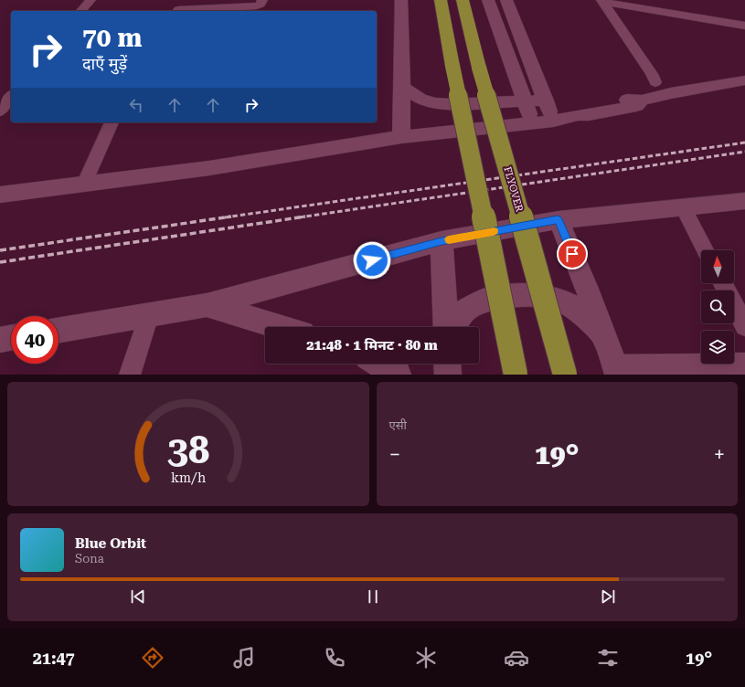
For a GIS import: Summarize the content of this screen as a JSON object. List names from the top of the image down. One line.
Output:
{"streets":{"highway":["FLYOVER"]},"north":"top","page":{"turn":["70 m","दाएँ मुड़ें"],"limit":"40","trip":"21:48 · 1 मिनट · 80 m","tile":"एसी","heat":["−","19°","+"],"song":["Blue Orbit","Sona"],"tabs":["21:47","19°"],"gauge":["38","km/h"]}}
